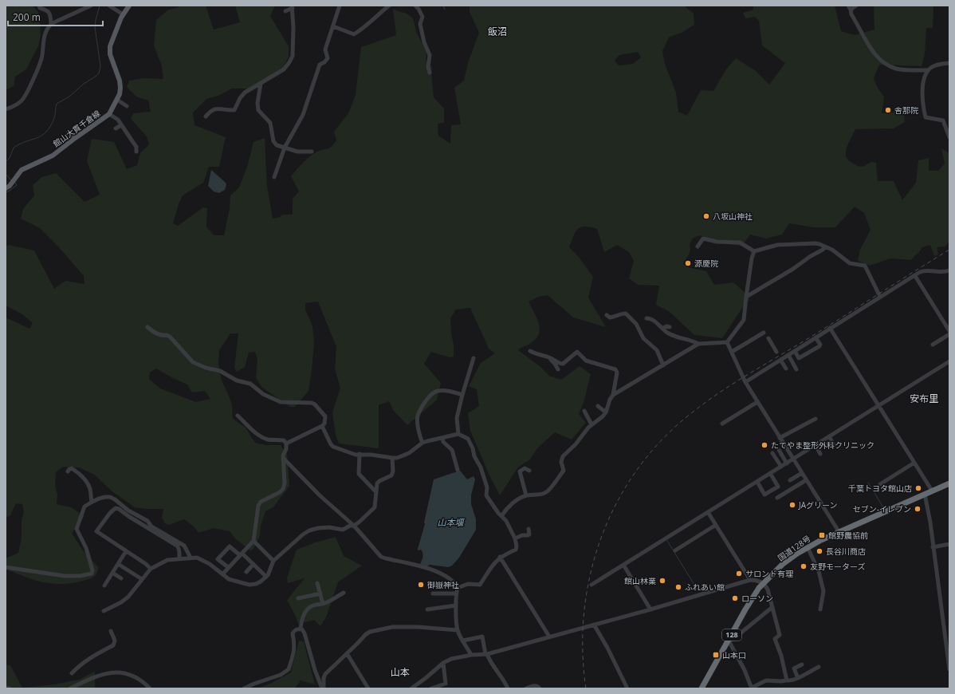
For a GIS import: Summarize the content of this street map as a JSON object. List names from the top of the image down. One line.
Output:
{"streets":{"highway":["国道128号","128"],"main road":["館山大貫千倉線"]},"districts":["飯沼","安布里","山本"],"water":["山本堰"],"places":{"other":["舎那院","八坂山神社","源慶院","たてやま整形外科クリニック","千葉トヨタ館山店","JAグリーン","セブン-イレブン","長谷川商店","友野モーターズ","サロンド有理","館山林業","御嶽神社","ふれあい館","ローソン"],"transit":["館野農協前","山本口"]},"scale_bar":"200 m"}
